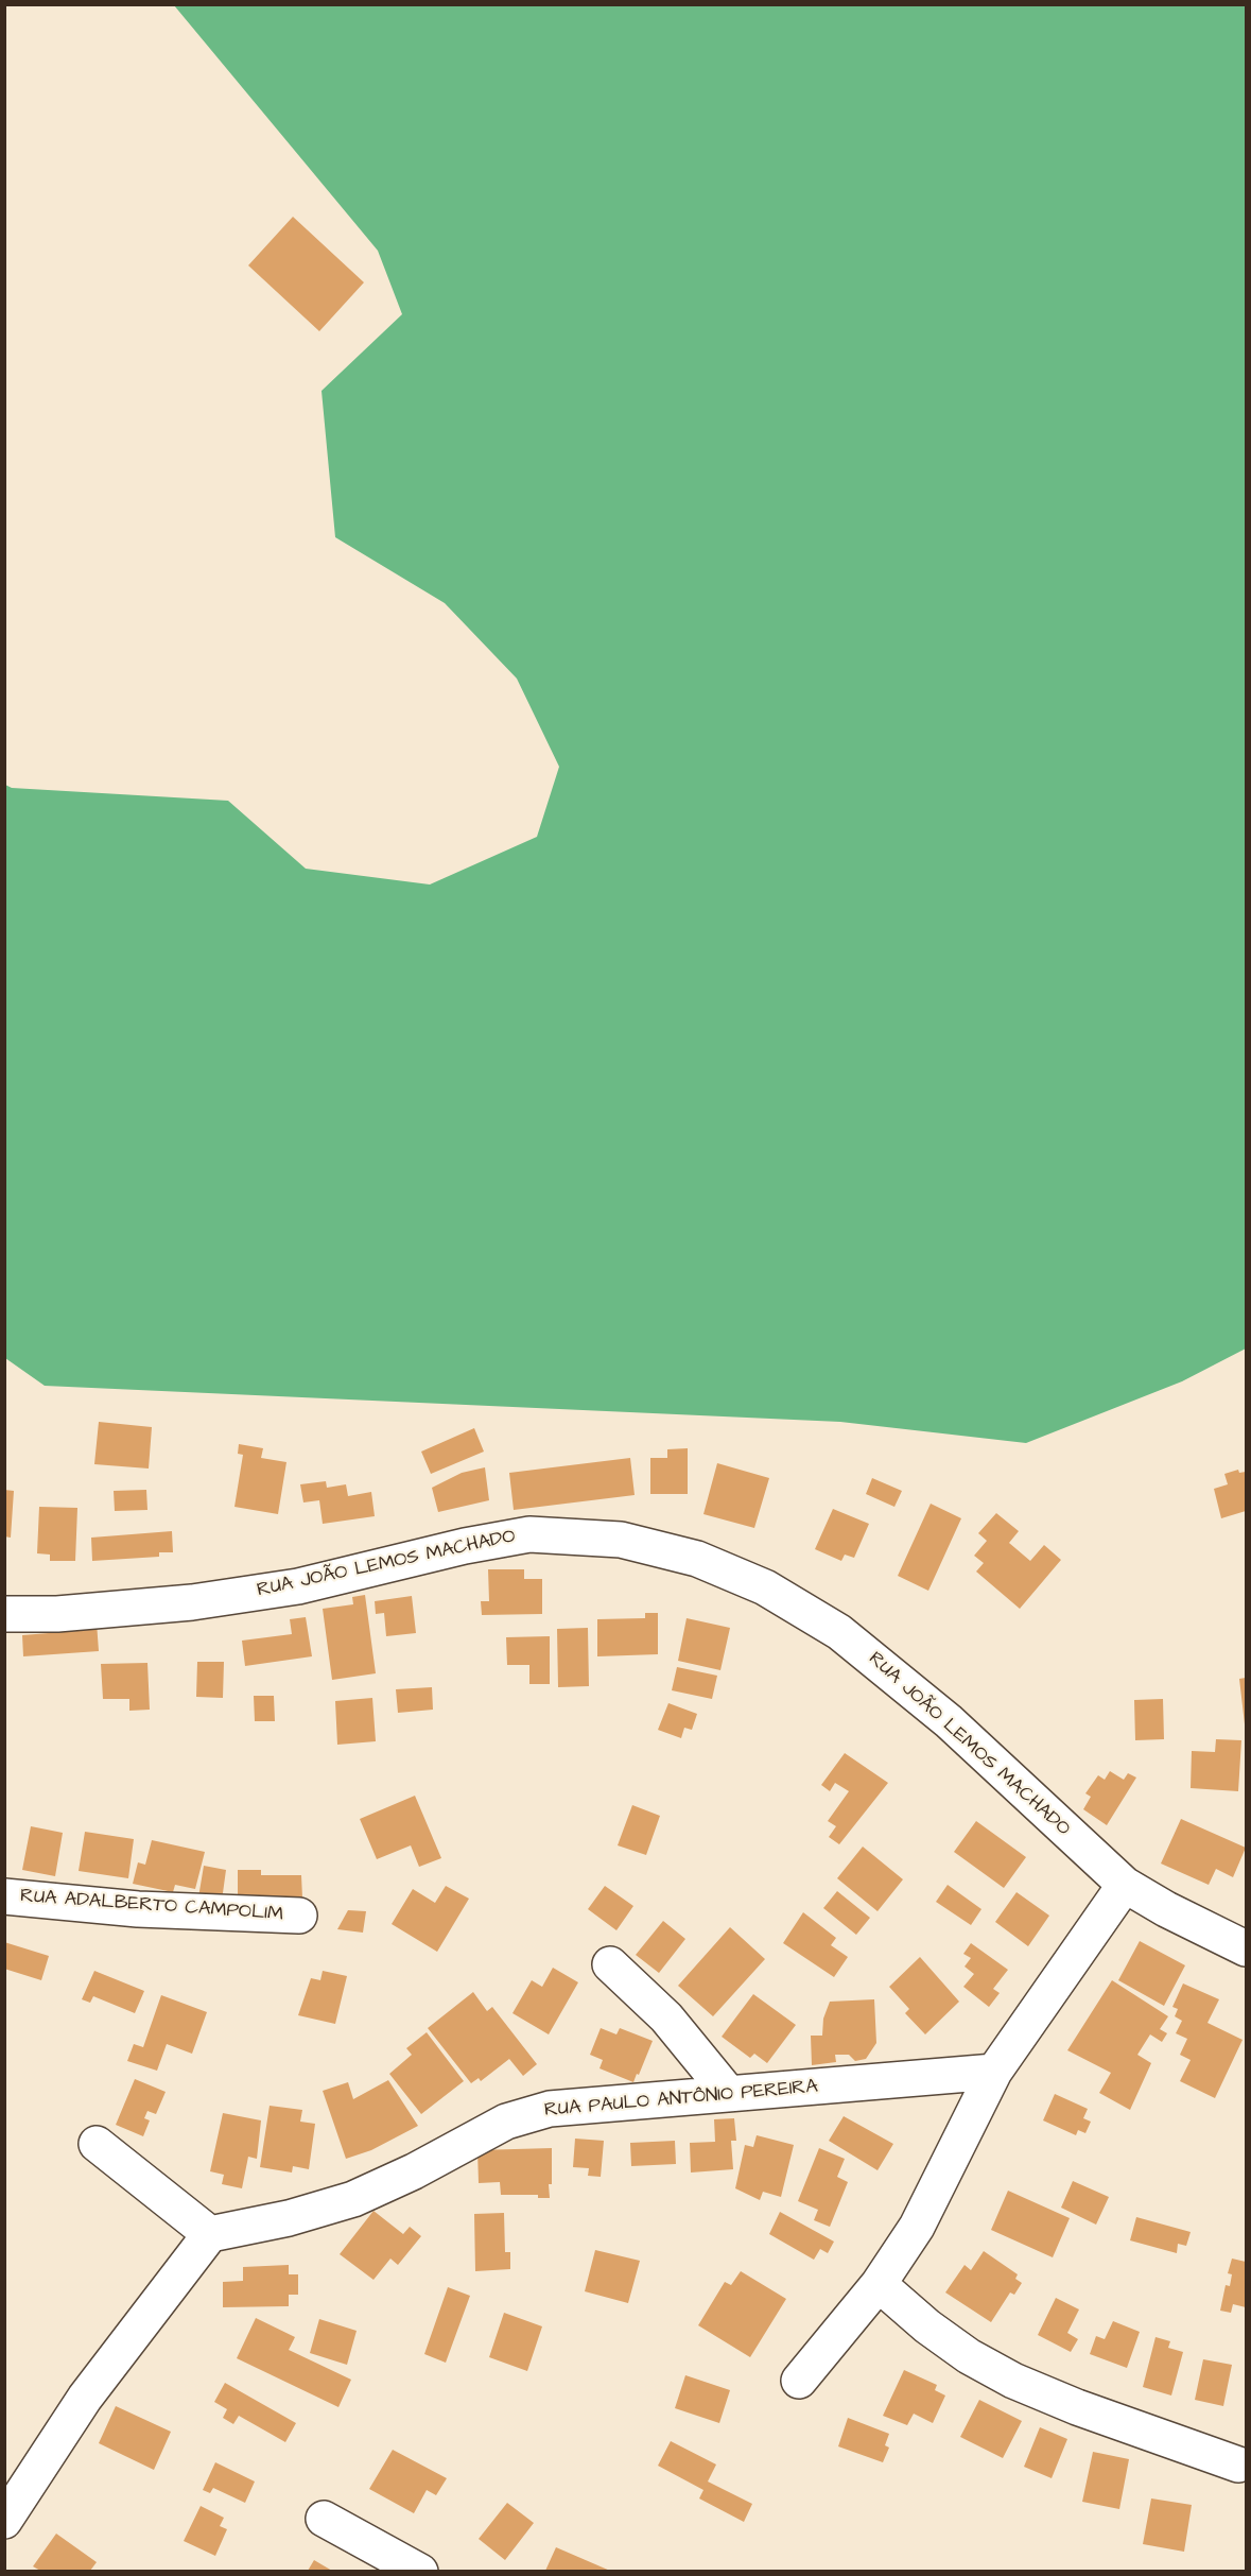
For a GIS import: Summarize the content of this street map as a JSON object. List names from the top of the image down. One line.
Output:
{"streets":{"street":["RUA JOÃO LEMOS MACHADO","RUA ADALBERTO CAMPOLIM","RUA PAULO ANTÔNIO PEREIRA"]}}
